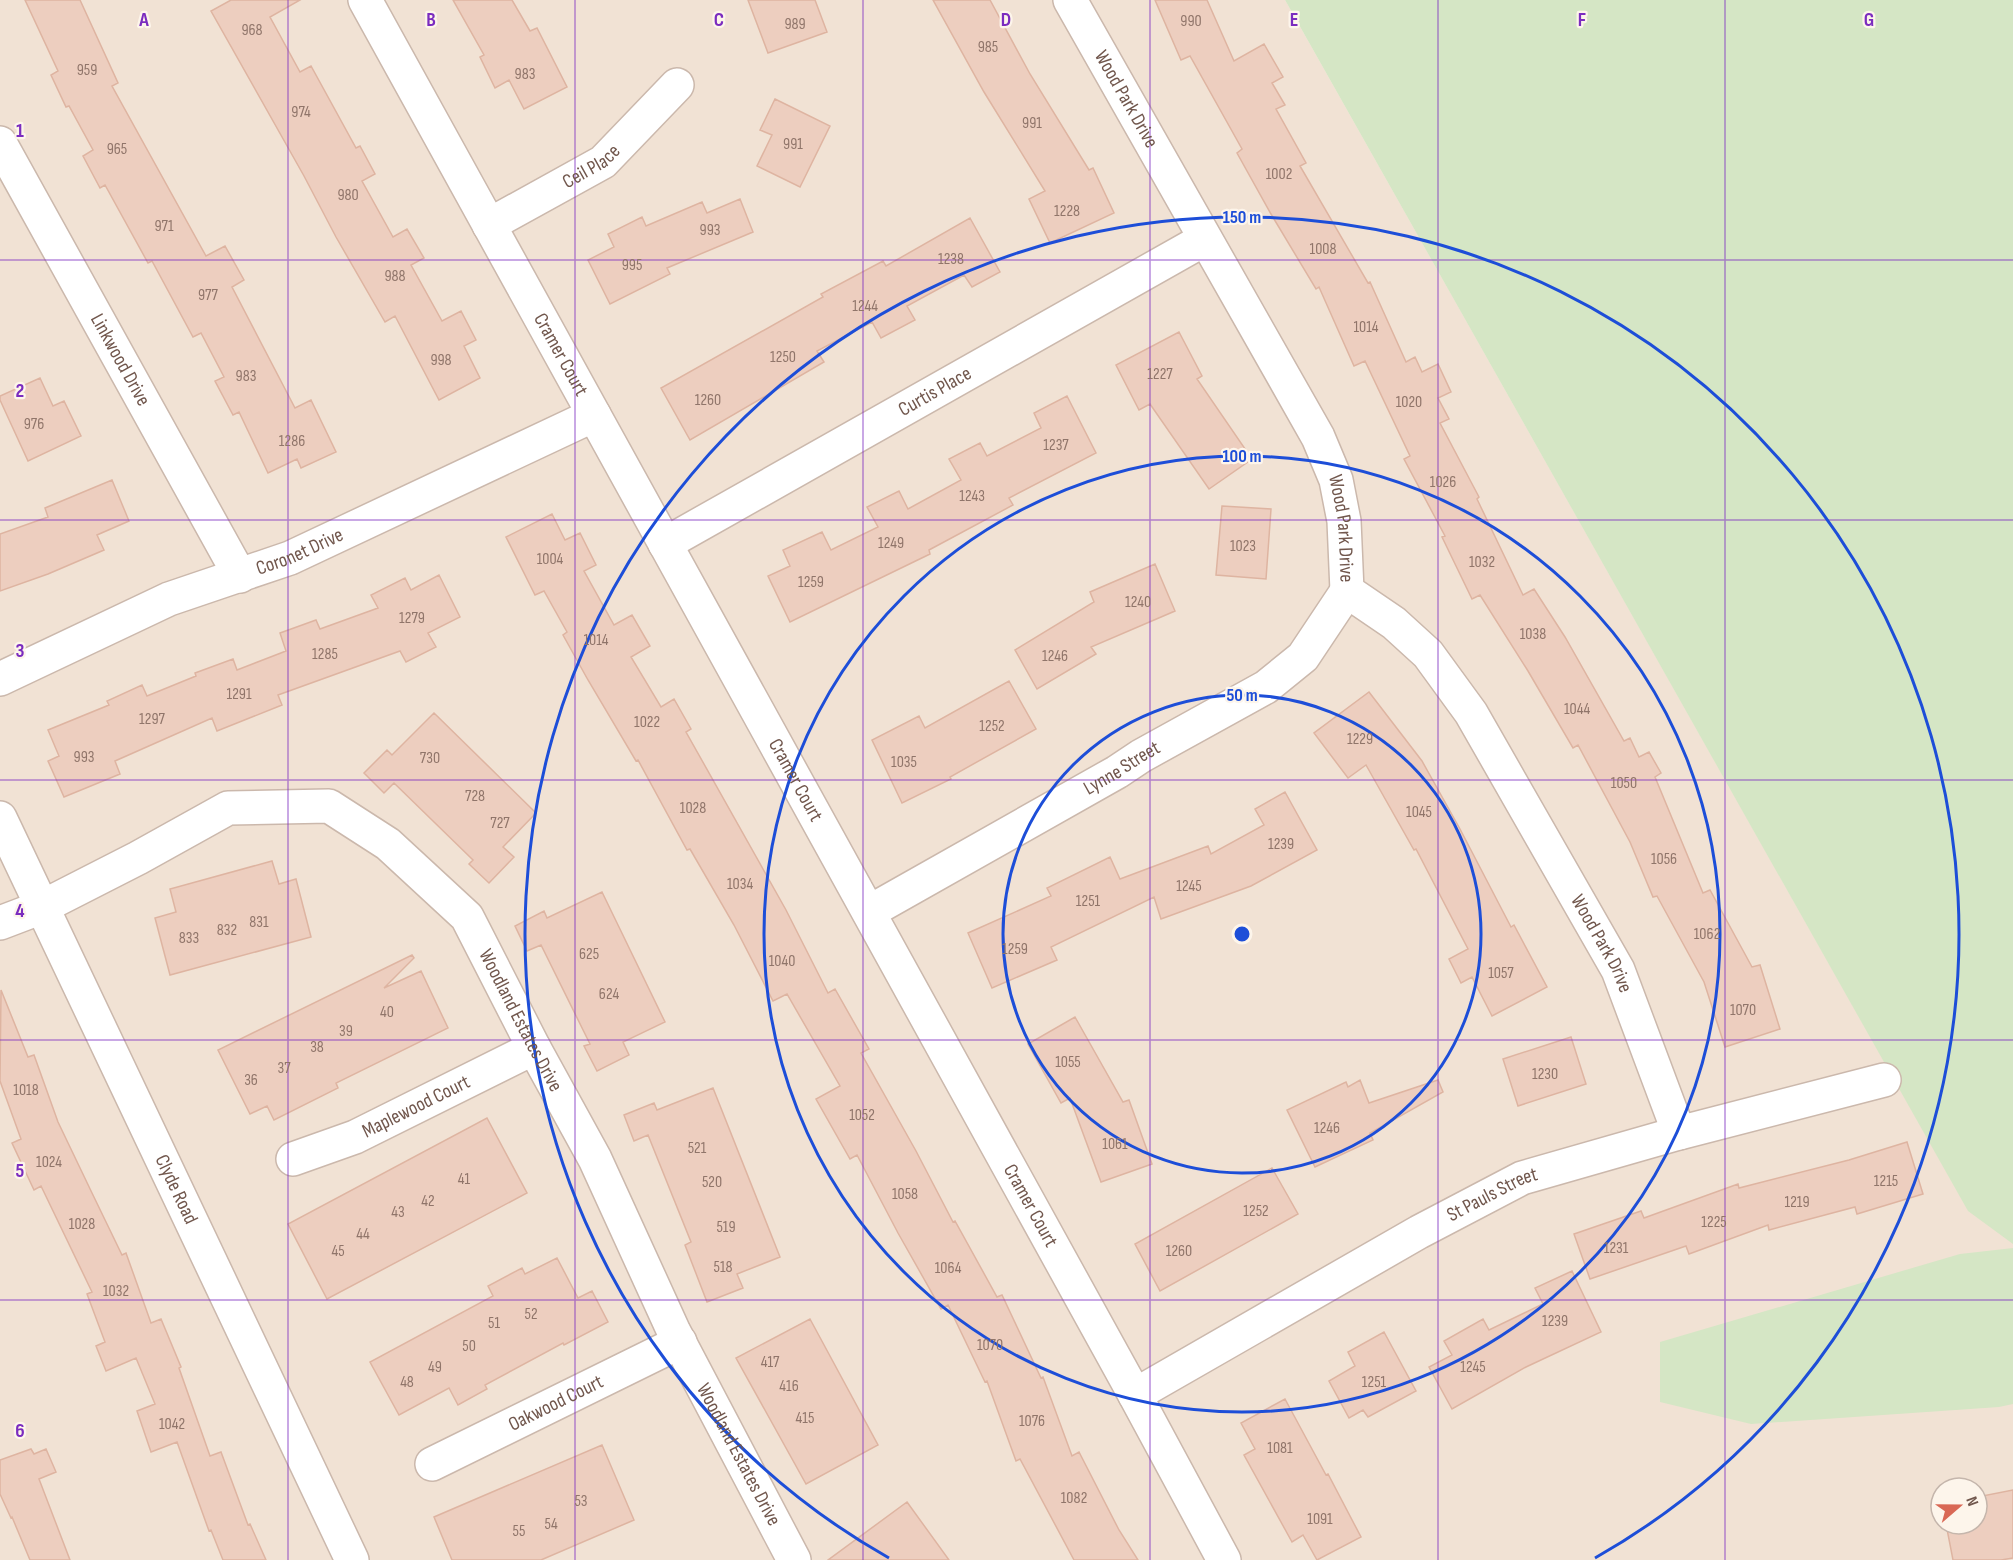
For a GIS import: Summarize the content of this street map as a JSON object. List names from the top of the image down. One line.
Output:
{"streets":{"street":["Wood Park Drive","Ceil Place","Cramer Court","Linkwood Drive","Curtis Place","Coronet Drive","Lynne Street","Woodland Estates Drive","Maplewood Court","Clyde Road","St Pauls Street","Oakwood Court"]},"crossings":[["Wood Park Drive","Curtis Place"],["Wood Park Drive","Lynne Street"],["Wood Park Drive","St Pauls Street"],["Ceil Place","Cramer Court"],["Cramer Court","Curtis Place"],["Cramer Court","Coronet Drive"],["Cramer Court","Lynne Street"],["Cramer Court","St Pauls Street"],["Linkwood Drive","Coronet Drive"],["Woodland Estates Drive","Maplewood Court"],["Woodland Estates Drive","Clyde Road"],["Woodland Estates Drive","Oakwood Court"]],"house_numbers":["990","989","968","985","959","983","974","991","991","965","1002","980","1228","971","993","1008","1238","995","988","977","1244","1014","1250","998","1227","983","1260","1020","976","1286","1237","1026","1243","1249","1023","1004","1032","1259","1240","1279","1038","1014","1285","1246","1291","1044","1297","1022","1252","1229","993","730","1035","1050","728","1028","1045","727","1239","1056","1034","1245","1251","831","832","1062","833","1259","625","1040","1057","624","1070","40","39","38","1055","37","1230","36","1018","1052","1246","1061","521","1024","41","1215","520","1058","42","1219","1252","43","1225","1028","519","44","1231","45","1260","518","1064","1032","52","1239","51","1070","50","417","49","1245","48","1251","416","415","1076","1042","1081","1082","53","1091","54","55"],"north":"right","grid":{"columns":["A","B","C","D","E","F","G"],"rows":["1","2","3","4","5","6"]},"rings":["150 m","100 m","50 m"]}
